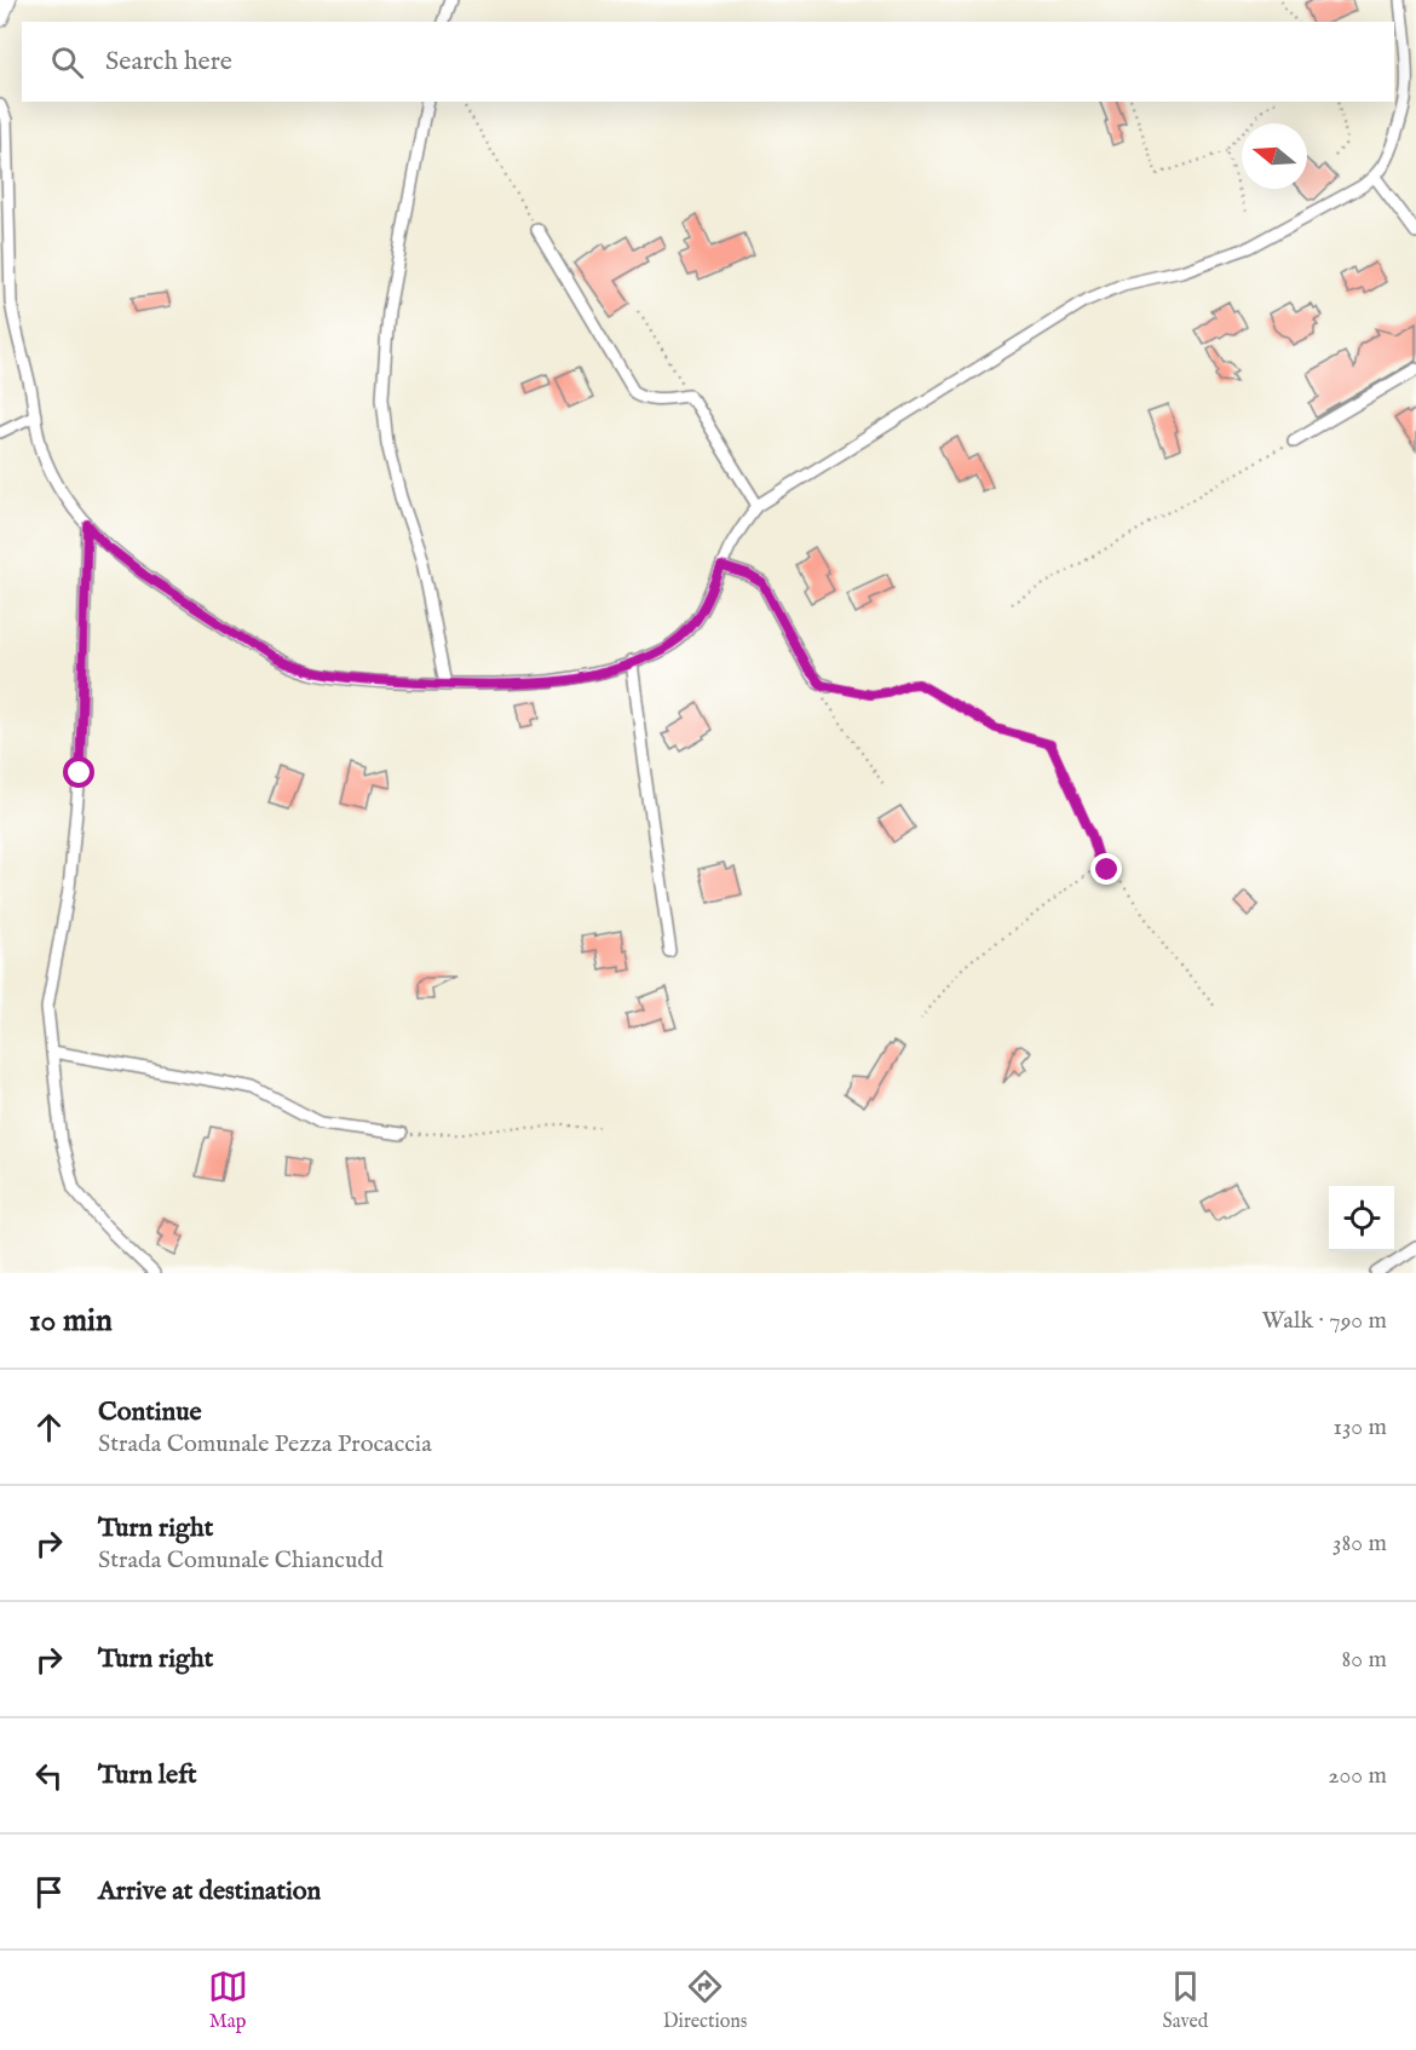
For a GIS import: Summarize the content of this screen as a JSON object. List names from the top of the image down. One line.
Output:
{"north":"left","page":{"search":"Search here","heading":["10 min","Walk · 790 m"],"list":[["Continue","Strada Comunale Pezza Procaccia","130 m"],["Turn right","Strada Comunale Chiancudd","380 m"],["Turn right","80 m"],["Turn left","200 m"],"Arrive at destination"],"nav":["Map","Directions","Saved"]}}
